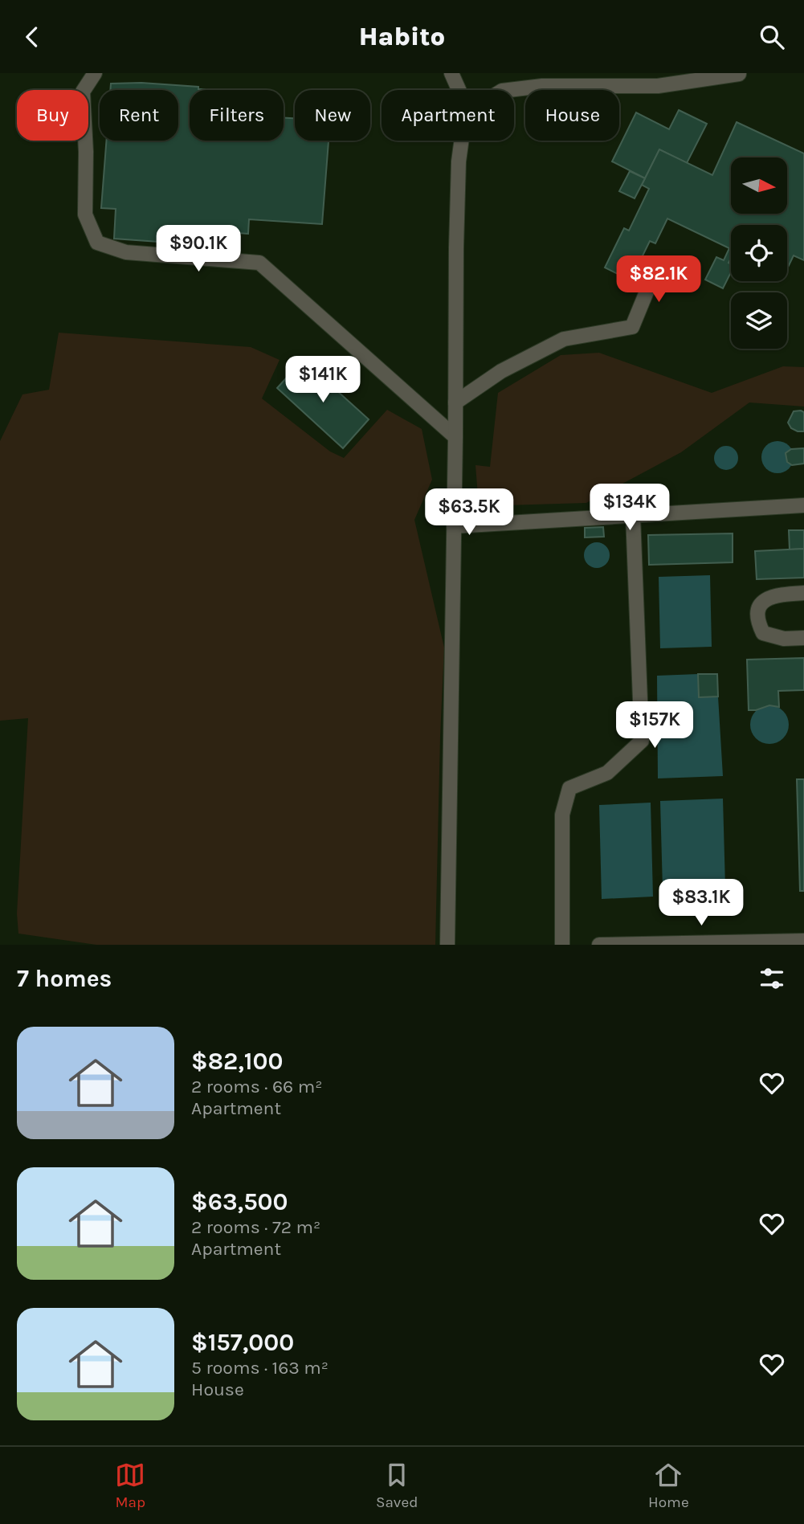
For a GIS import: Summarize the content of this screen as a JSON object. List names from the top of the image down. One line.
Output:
{"north":"right","page":{"header":"Habito","chip":["Buy","Rent","Filters","New","Apartment","House"],"price":["$90.1K","$82.1K","$141K","$134K","$63.5K","$157K","$83.1K"],"heading":"7 homes","list":[{"name":"$82,100","note":"2 rooms · 66 m² · Apartment"},{"name":"$63,500","note":"2 rooms · 72 m² · Apartment"},{"name":"$157,000","note":"5 rooms · 163 m² · House"}],"tabs":["Map","Saved","Home"]}}
